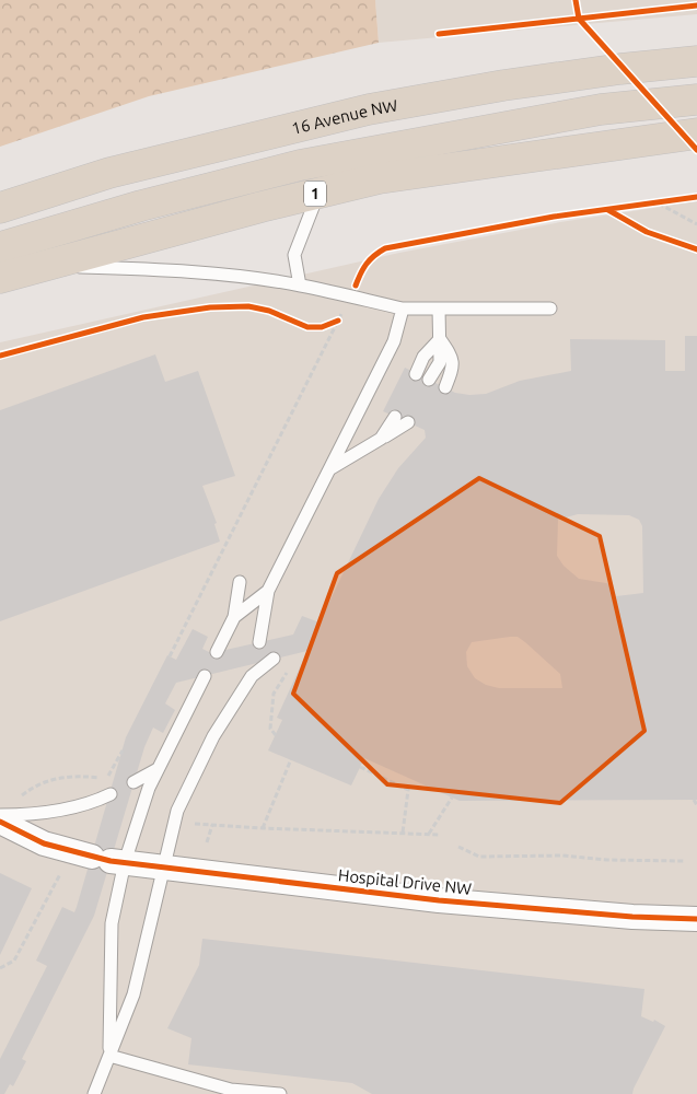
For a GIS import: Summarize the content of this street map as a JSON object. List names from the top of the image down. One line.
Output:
{"streets":{"highway":["16 Avenue NW","1"],"street":["Hospital Drive NW"]}}
